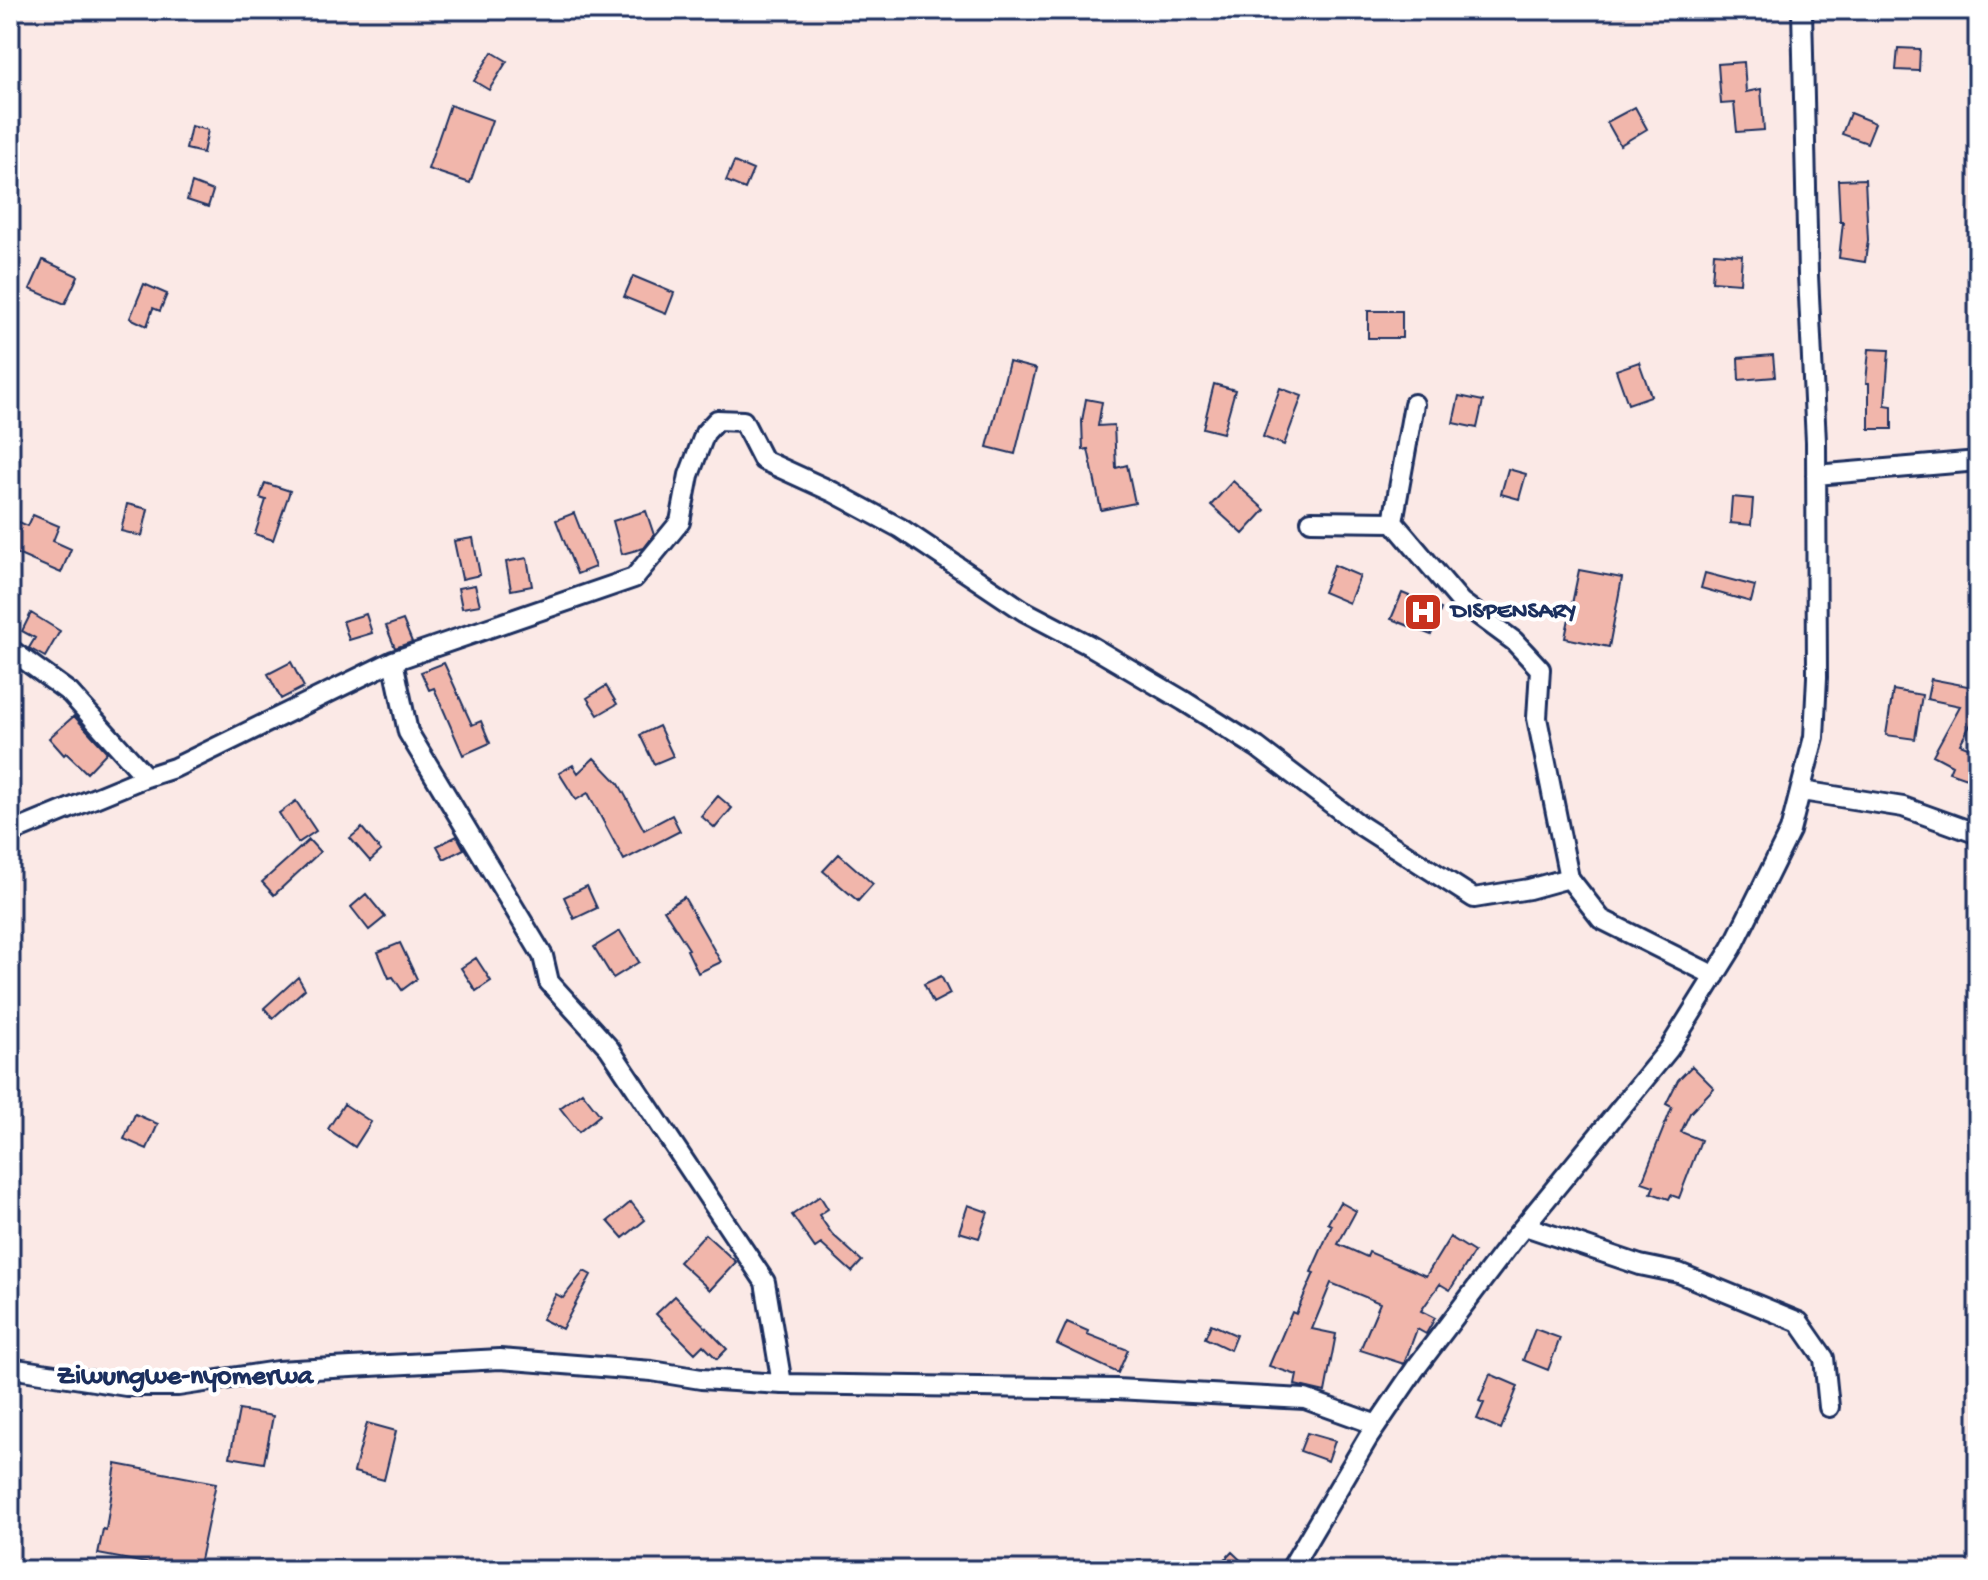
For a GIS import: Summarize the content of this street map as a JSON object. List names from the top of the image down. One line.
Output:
{"districts":["Ziwungwe-nyomerwa"],"places":{"hospital":["DISPENSARY"]}}
